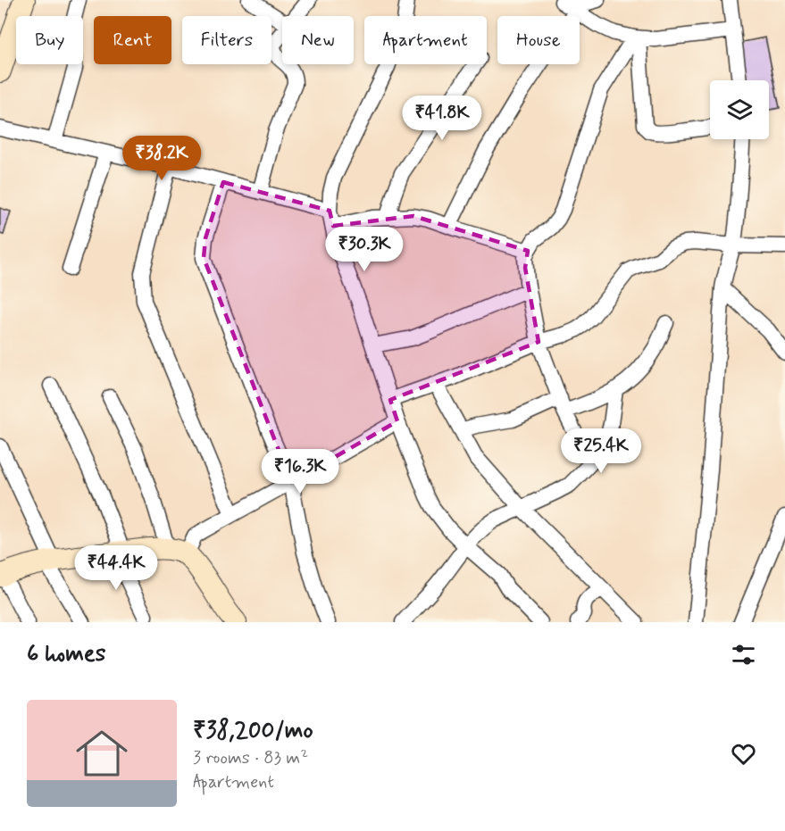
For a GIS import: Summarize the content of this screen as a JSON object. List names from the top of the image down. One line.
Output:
{"page":{"chip":["Buy","Rent","Filters","New","Apartment","House"],"price":["₹41.8K","₹38.2K","₹30.3K","₹25.4K","₹16.3K","₹44.4K"],"heading":"6 homes","list":[{"name":"₹38,200/mo","note":"3 rooms · 83 m² · Apartment"}]}}
